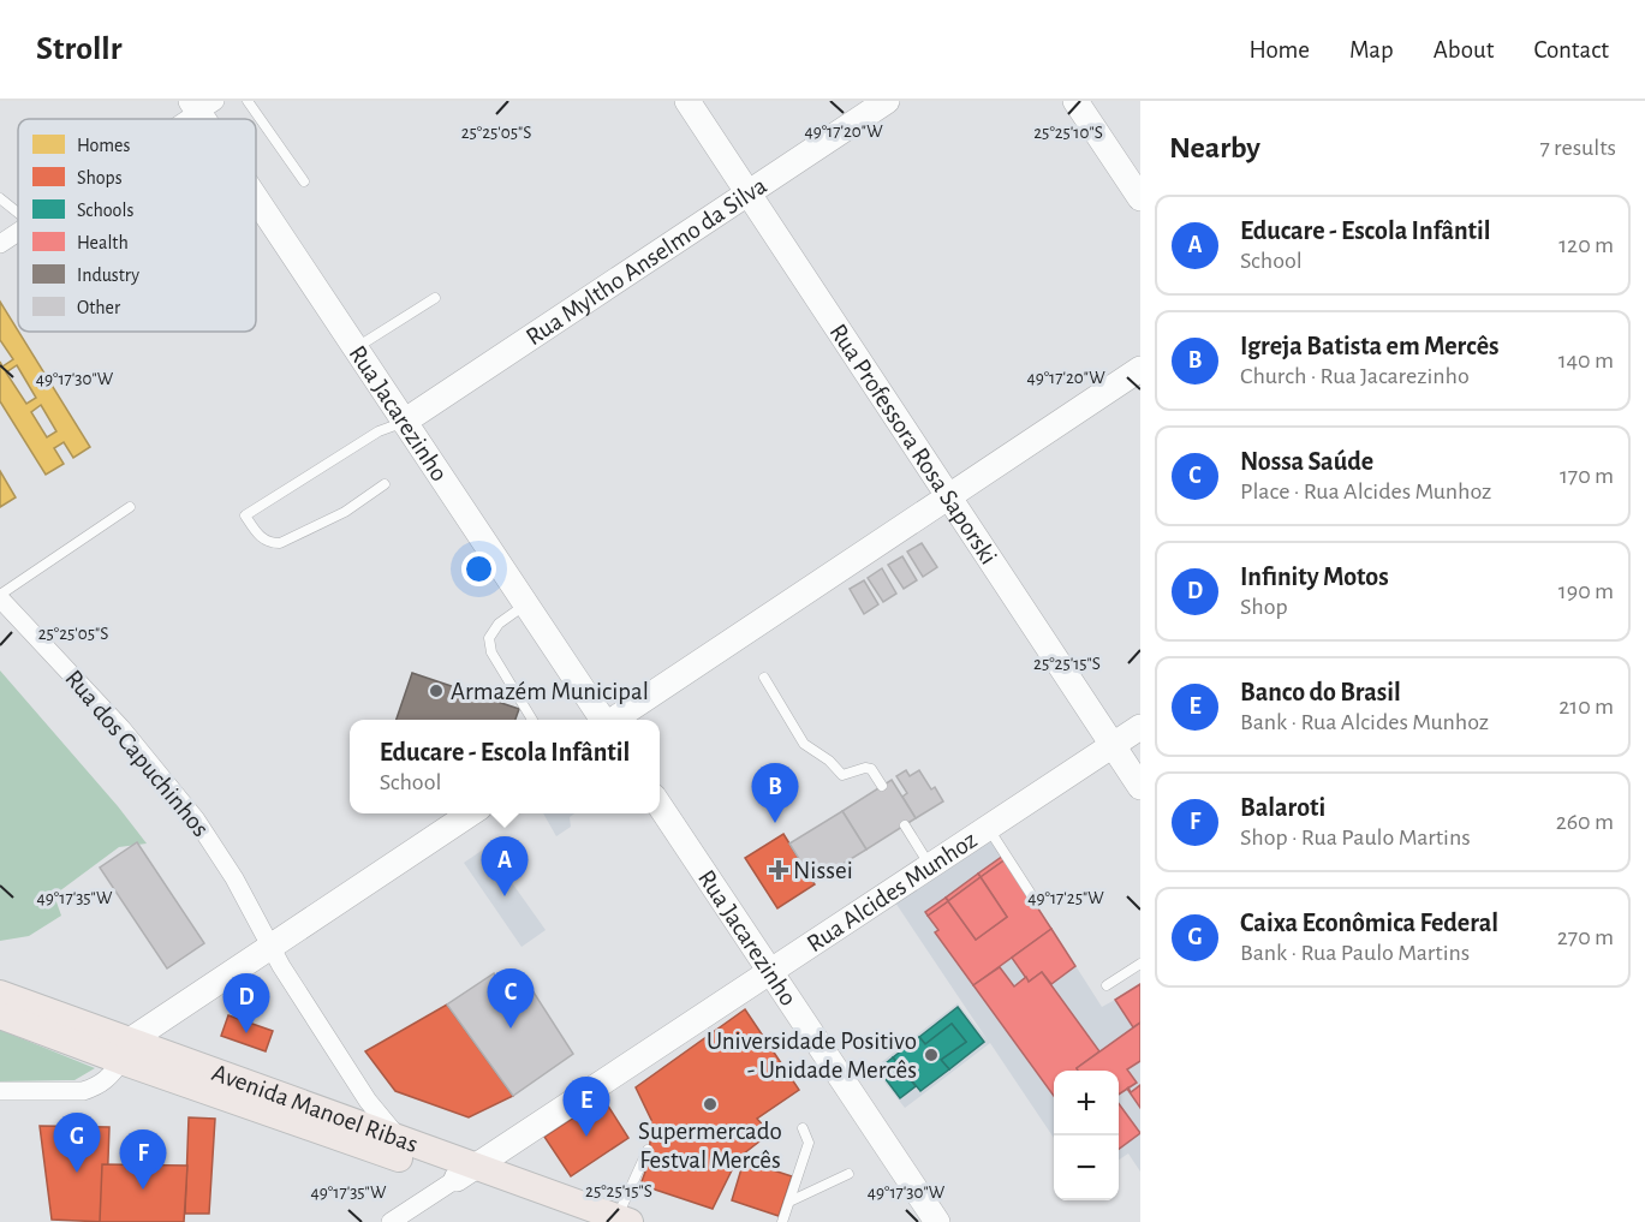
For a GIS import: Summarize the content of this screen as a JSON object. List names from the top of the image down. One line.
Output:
{"streets":{"main road":["Avenida Manoel Ribas"],"street":["Rua Myltho Anselmo da Silva","Rua Jacarezinho","Rua Professora Rosa Saporski","Rua dos Capuchinhos","Rua Alcides Munhoz"]},"crossings":[["Rua Myltho Anselmo da Silva","Rua Jacarezinho"],["Rua Myltho Anselmo da Silva","Rua Professora Rosa Saporski"],["Rua Jacarezinho","Rua Alcides Munhoz"],["Rua Professora Rosa Saporski","Rua Alcides Munhoz"],["Rua dos Capuchinhos","Avenida Manoel Ribas"],["Rua Alcides Munhoz","Avenida Manoel Ribas"]],"places":{"other":["Armazém Municipal","Universidade Positivo - Unidade Mercês","Supermercado Festval Mercês"],"health":["Nissei"]},"legend":["Homes","Shops","Schools","Health","Industry","Other"],"page":{"header":"Strollr","nav":["Home","Map","About","Contact"],"heading":["Nearby","7 results"],"list":[{"mark":"A","name":"Educare - Escola Infântil","note":"School","value":"120 m"},{"mark":"B","name":"Igreja Batista em Mercês","note":"Church · Rua Jacarezinho","value":"140 m"},{"mark":"C","name":"Nossa Saúde","note":"Place · Rua Alcides Munhoz","value":"170 m"},{"mark":"D","name":"Infinity Motos","note":"Shop","value":"190 m"},{"mark":"E","name":"Banco do Brasil","note":"Bank · Rua Alcides Munhoz","value":"210 m"},{"mark":"F","name":"Balaroti","note":"Shop · Rua Paulo Martins","value":"260 m"},{"mark":"G","name":"Caixa Econômica Federal","note":"Bank · Rua Paulo Martins","value":"270 m"}],"popup":["Educare - Escola Infântil","School"],"pins":["B","A","C","D","E","G","F"],"map_buttons":["+","−"]},"coordinates":["49°17'20\"W","25°25'05\"S","25°25'10\"S","49°17'30\"W","25°25'15\"S","49°17'25\"W","49°17'35\"W"]}
